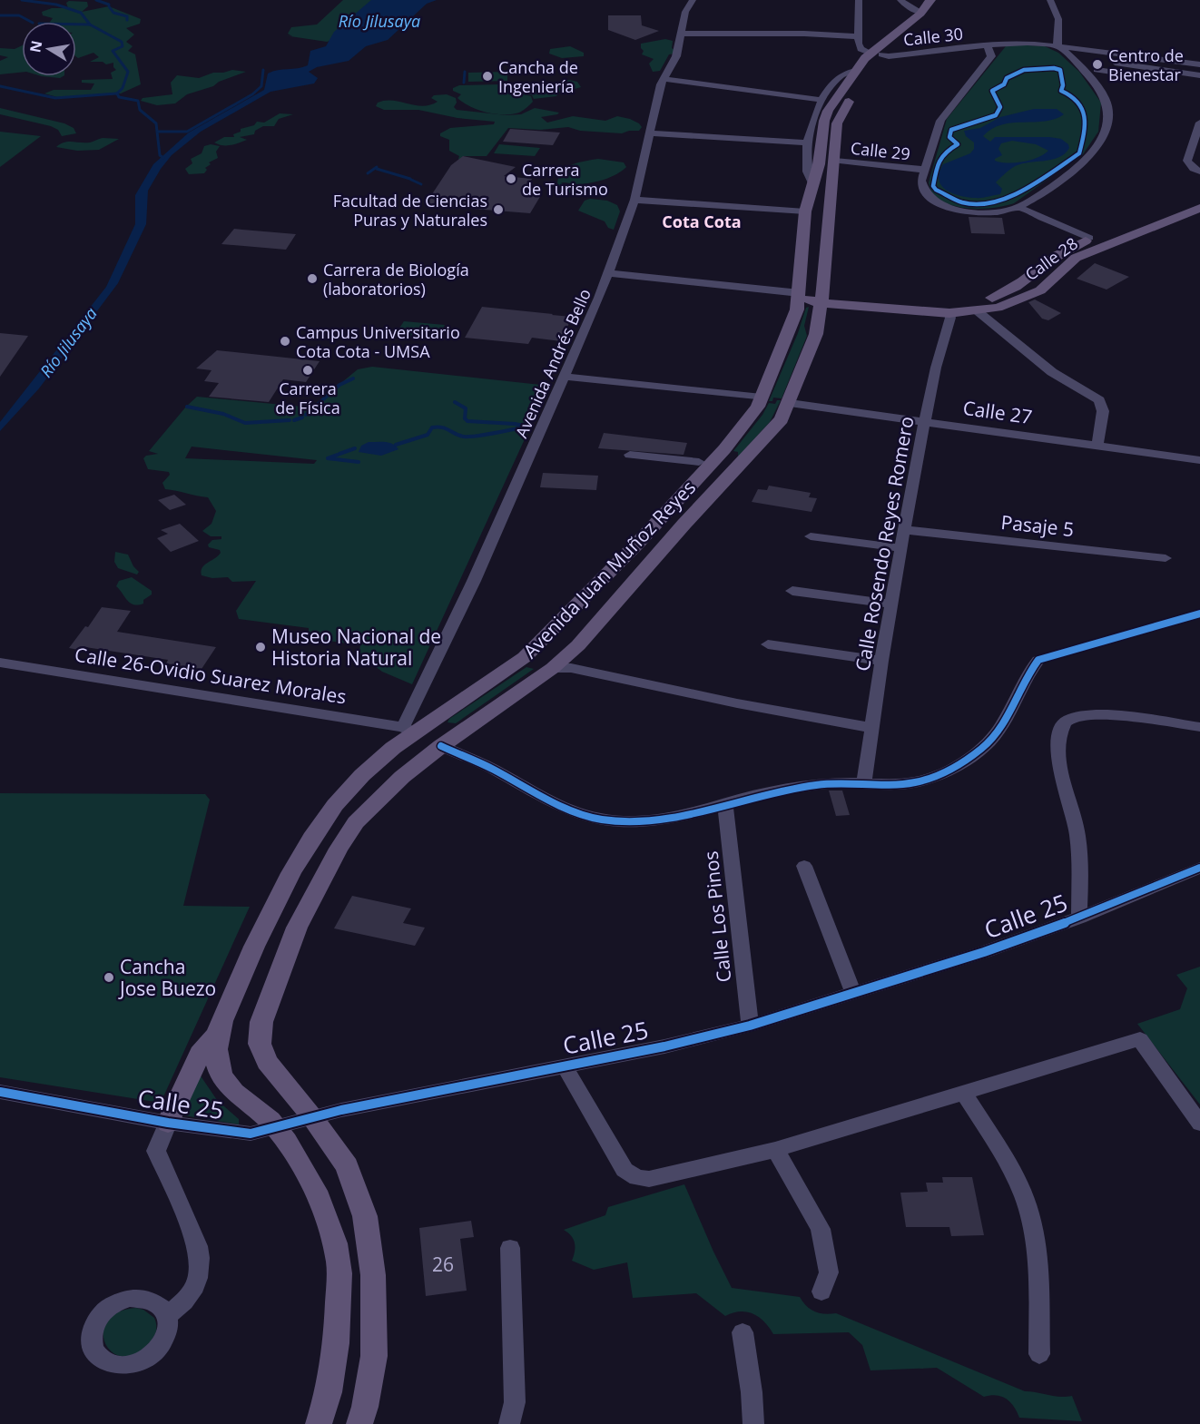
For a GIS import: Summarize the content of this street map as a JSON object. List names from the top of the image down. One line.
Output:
{"streets":{"main road":["Calle 28","Avenida Juan Muñoz Reyes"],"street":["Calle 30","Calle 29","Avenida Andrés Bello","Calle 27","Pasaje 5","Calle Rosendo Reyes Romero","Calle 26-Ovidio Suarez Morales","Calle 25","Calle Los Pinos"]},"crossings":[["Calle 30","Calle 29"],["Calle 30","Avenida Juan Muñoz Reyes"],["Calle 29","Avenida Juan Muñoz Reyes"],["Calle 28","Calle Rosendo Reyes Romero"],["Calle 28","Avenida Juan Muñoz Reyes"],["Avenida Andrés Bello","Avenida Juan Muñoz Reyes"],["Avenida Andrés Bello","Calle 26-Ovidio Suarez Morales"],["Calle 27","Calle Rosendo Reyes Romero"],["Calle 27","Avenida Juan Muñoz Reyes"],["Pasaje 5","Calle Rosendo Reyes Romero"],["Avenida Juan Muñoz Reyes","Calle 26-Ovidio Suarez Morales"],["Avenida Juan Muñoz Reyes","Calle 25"],["Calle 25","Calle Los Pinos"]],"districts":["Cota Cota"],"water":["Río Jilusaya"],"places":["Centro de Bienestar","Cancha de Ingeniería","Carrera de Turismo","Facultad de Ciencias Puras y Naturales","Carrera de Biología (laboratorios)","Campus Universitario Cota Cota - UMSA","Carrera de Física","Museo Nacional de Historia Natural","Cancha Jose Buezo"],"house_numbers":["26"],"north":"left"}
